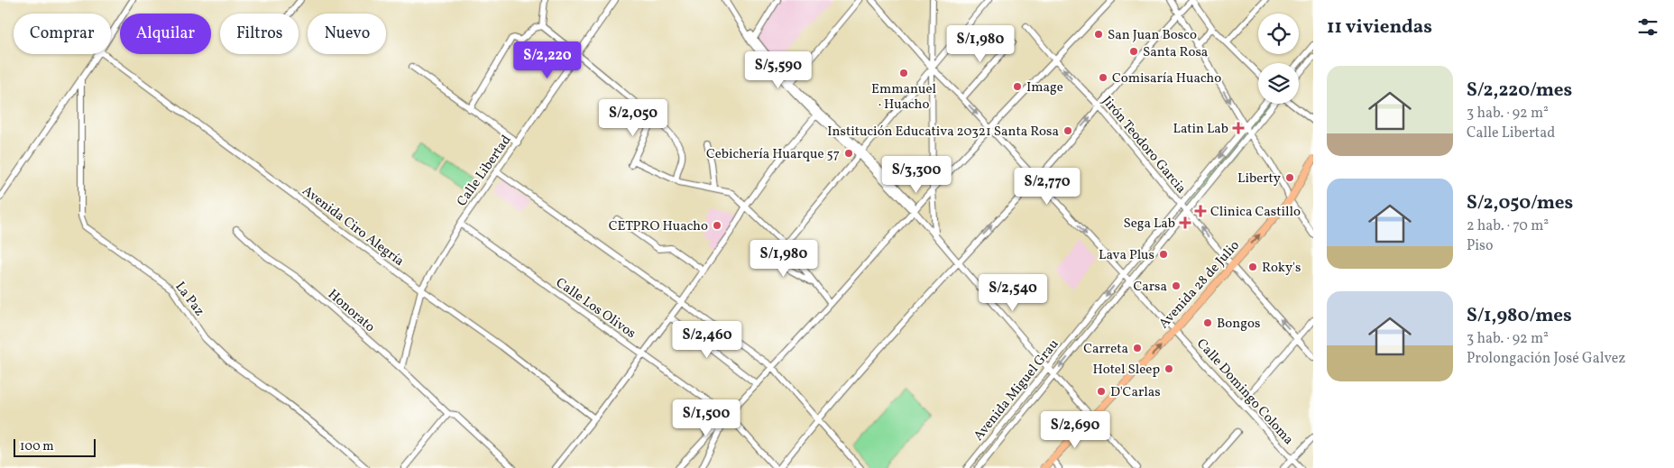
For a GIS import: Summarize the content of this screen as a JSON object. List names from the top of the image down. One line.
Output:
{"streets":{"main road":["Avenida 28 de Julio"],"street":["Jirón Teodoro Garcia","Calle Libertad","Avenida Ciro Alegría","La Paz","Calle Los Olivos","Honorato","Avenida Miguel Grau","Calle Domingo Coloma"]},"crossings":[["Jirón Teodoro Garcia","Avenida 28 de Julio"],["Jirón Teodoro Garcia","Avenida Miguel Grau"],["Calle Libertad","Avenida Ciro Alegría"],["Calle Libertad","Calle Los Olivos"],["Calle Libertad","Honorato"],["Avenida 28 de Julio","Calle Domingo Coloma"],["Avenida Miguel Grau","Calle Domingo Coloma"]],"one_way":["Jirón Teodoro Garcia","Avenida 28 de Julio"],"places":{"other":["San Juan Bosco","Santa Rosa","Emmanuel · Huacho","Comisaría Huacho","Image","Institución Educativa 20321 Santa Rosa","Cebichería Huarque 57","Liberty","CETPRO Huacho","Lava Plus","Roky's","Carsa","Bongos","Carreta","Hotel Sleep","D'Carlas"],"health":["Latin Lab","Clinica Castillo","Sega Lab"]},"scale_bar":"100 m","page":{"heading":"11 viviendas","chip":["Comprar","Alquilar","Filtros","Nuevo"],"price":["S/1,980","S/2,220","S/5,590","S/2,050","S/3,300","S/2,770","S/1,980","S/2,540","S/2,460","S/1,500","S/2,690"],"list":[{"name":"S/2,220/mes","note":"3 hab. · 92 m² · Calle Libertad"},{"name":"S/2,050/mes","note":"2 hab. · 70 m² · Piso"},{"name":"S/1,980/mes","note":"3 hab. · 92 m² · Prolongación José Galvez"}],"scale":"100 m"}}
